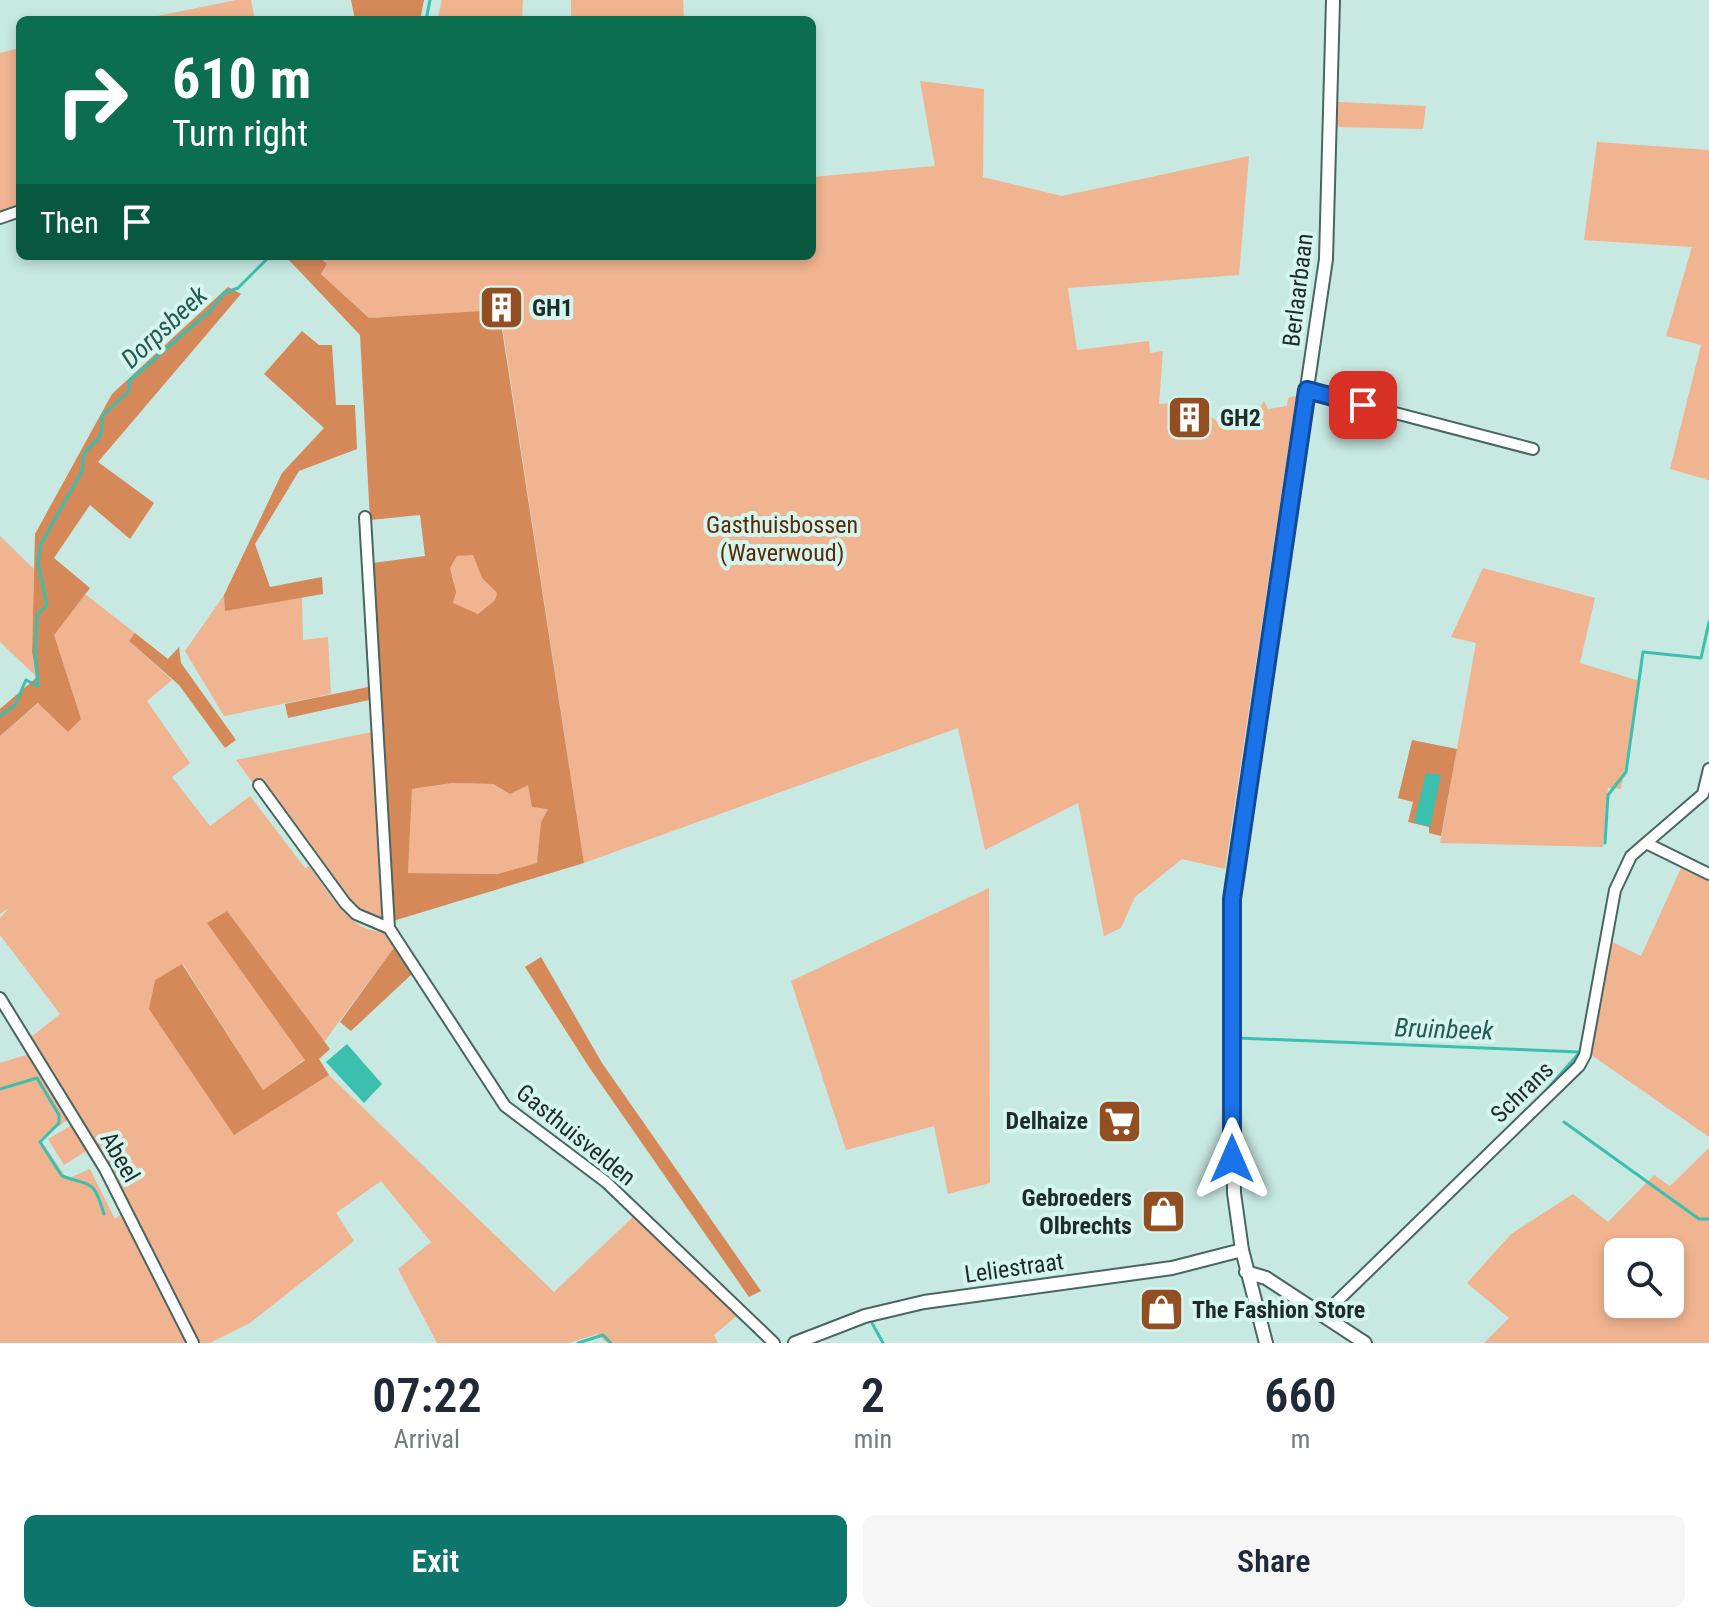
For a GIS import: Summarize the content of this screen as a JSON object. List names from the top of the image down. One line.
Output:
{"streets":{"street":["Berlaarbaan","Schrans","Gasthuisvelden","Abeel","Leliestraat"]},"crossings":[["Berlaarbaan","Leliestraat"]],"water":["Dorpsbeek","Bruinbeek"],"parks":["Gasthuisbossen (Waverwoud)"],"places":{"building":["GH1","GH2"],"supermarket":["Delhaize"],"shop":["Gebroeders Olbrechts","The Fashion Store"]},"page":{"turn":["610 m","Turn right"],"then":"Then","eta":["07:22","Arrival","2","min","660","m"],"buttons":["Exit","Share"]}}
